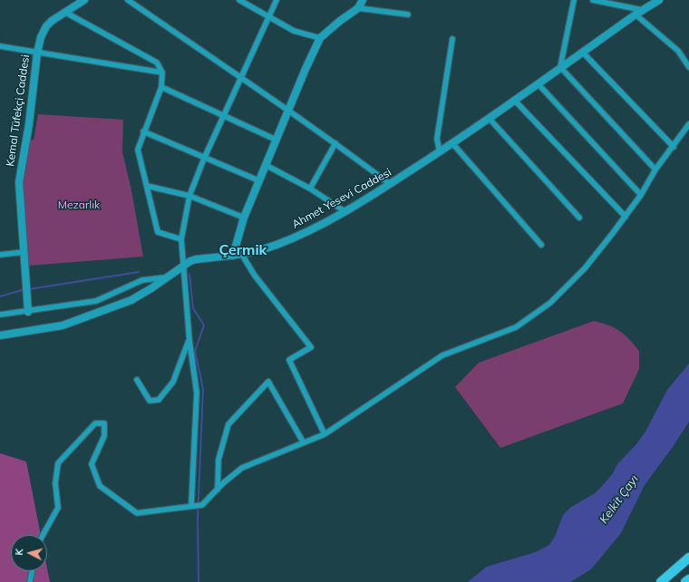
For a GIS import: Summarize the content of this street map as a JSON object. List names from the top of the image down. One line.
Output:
{"streets":{"street":["Kemal Tüfekçi Caddesi","Ahmet Yesevi Caddesi"]},"districts":["Çermik"],"water":["Kelkit Çayı"],"parks":["Mezarlık"],"north":"left"}
